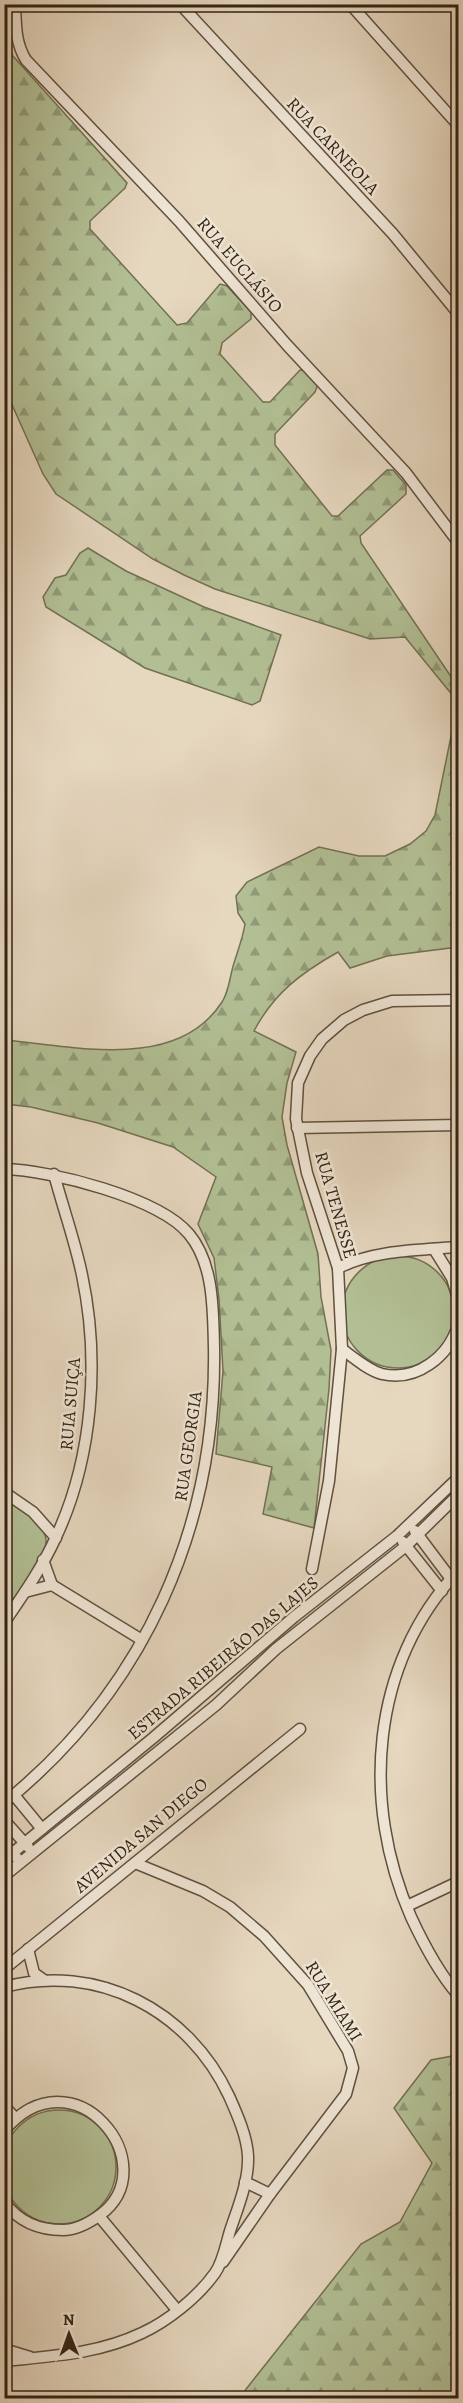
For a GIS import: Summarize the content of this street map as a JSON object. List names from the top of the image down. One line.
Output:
{"streets":{"street":["RUA CARNEOLA","RUA EUCLÁSIO","RUA TENESSE","RUIA SUIÇA","RUA GEORGIA","ESTRADA RIBEIRÃO DAS LAJES","AVENIDA SAN DIEGO","RUA MIAMI"]},"crossings":[["RUIA SUIÇA","RUA GEORGIA"],["AVENIDA SAN DIEGO","RUA MIAMI"]],"north":"top"}
